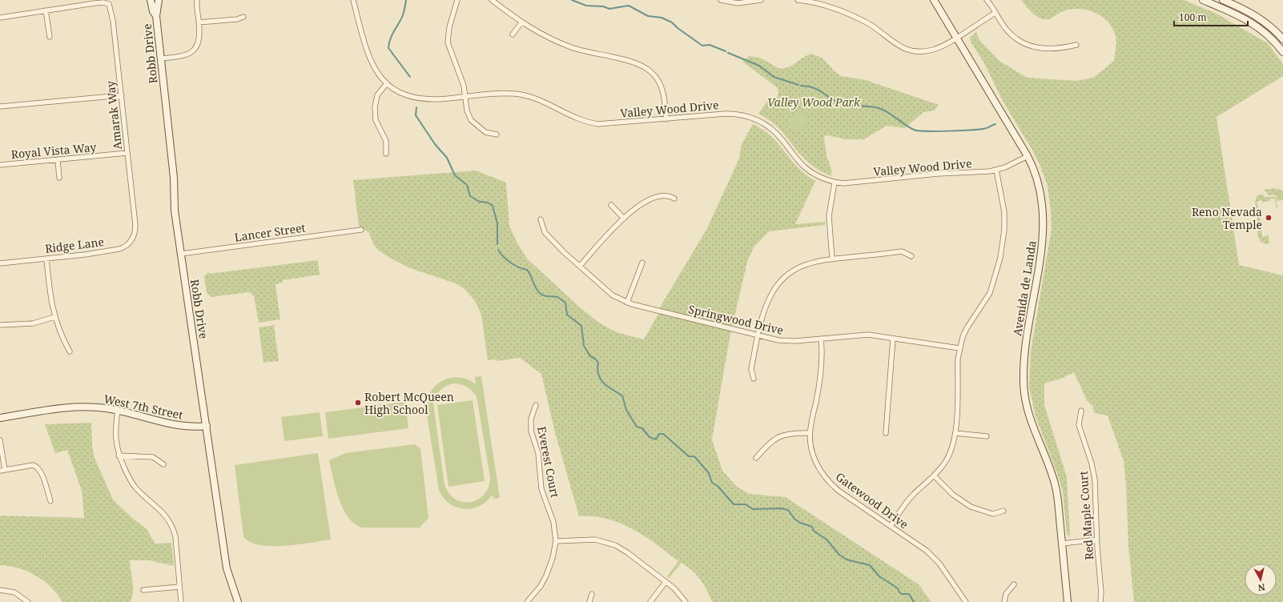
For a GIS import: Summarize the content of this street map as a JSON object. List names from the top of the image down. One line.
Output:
{"streets":{"street":["Robb Drive","Valley Wood Drive","Amarak Way","Royal Vista Way","Lancer Street","Ridge Lane","Avenida de Landa","Springwood Drive","West 7th Street","Everest Court","Gatewood Drive","Red Maple Court"]},"crossings":[["Robb Drive","Lancer Street"],["Robb Drive","West 7th Street"],["Valley Wood Drive","Avenida de Landa"],["Amarak Way","Royal Vista Way"],["Amarak Way","Ridge Lane"],["Springwood Drive","Gatewood Drive"]],"parks":["Valley Wood Park"],"places":["Reno Nevada Temple","Robert McQueen High School"],"scale_bar":"100 m","north":"bottom"}
